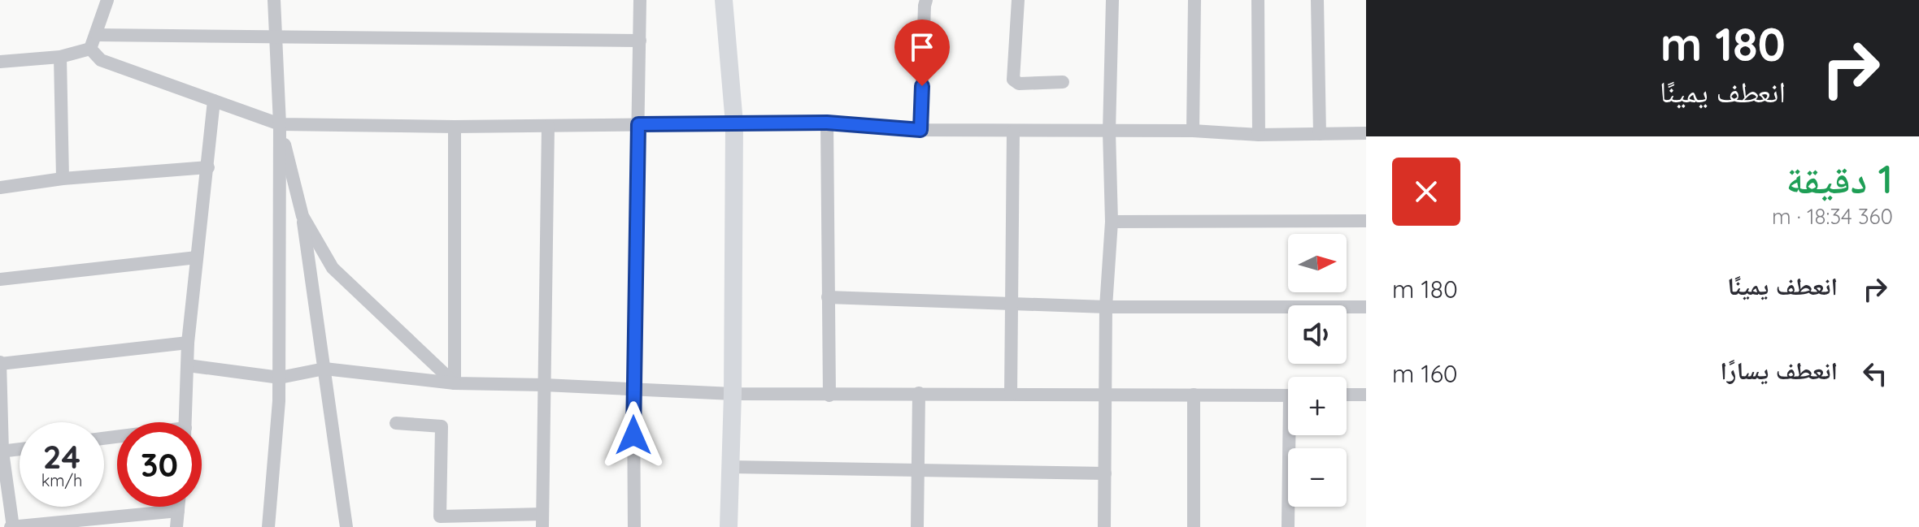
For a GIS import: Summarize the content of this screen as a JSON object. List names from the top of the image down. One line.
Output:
{"north":"right","page":{"turn":["180 m","انعطف يمينًا"],"heading":["1 دقيقة","360 m · 18:34"],"map_buttons":["+","−"],"list":[{"name":"انعطف يمينًا","value":"180 m"},{"name":"انعطف يسارًا","value":"160 m"}],"speed":"24 km/h","limit":"30"}}
